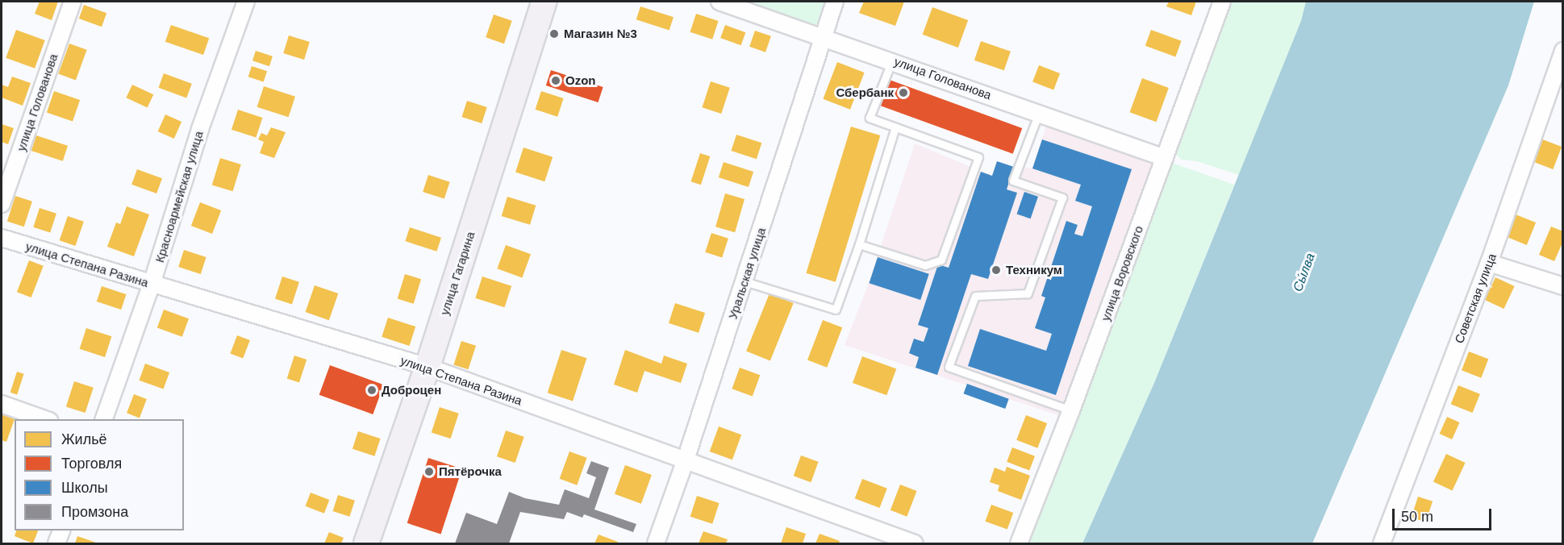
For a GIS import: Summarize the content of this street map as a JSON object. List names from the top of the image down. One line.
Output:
{"streets":{"main road":["улица Гагарина"],"street":["улица Голованова","Красноармейская улица","улица Степана Разина","Уральская улица","улица Воровского","Советская улица"]},"crossings":[["улица Голованова","Уральская улица"],["улица Голованова","улица Воровского"],["Красноармейская улица","улица Степана Разина"],["улица Степана Разина","улица Гагарина"],["улица Степана Разина","Уральская улица"]],"water":["Сы́лва"],"places":["Магазин №3","Ozon","Сбербанк","Техникум","Доброцен","Пятёрочка"],"legend":["Жильё","Торговля","Школы","Промзона"],"scale_bar":"50 m"}
